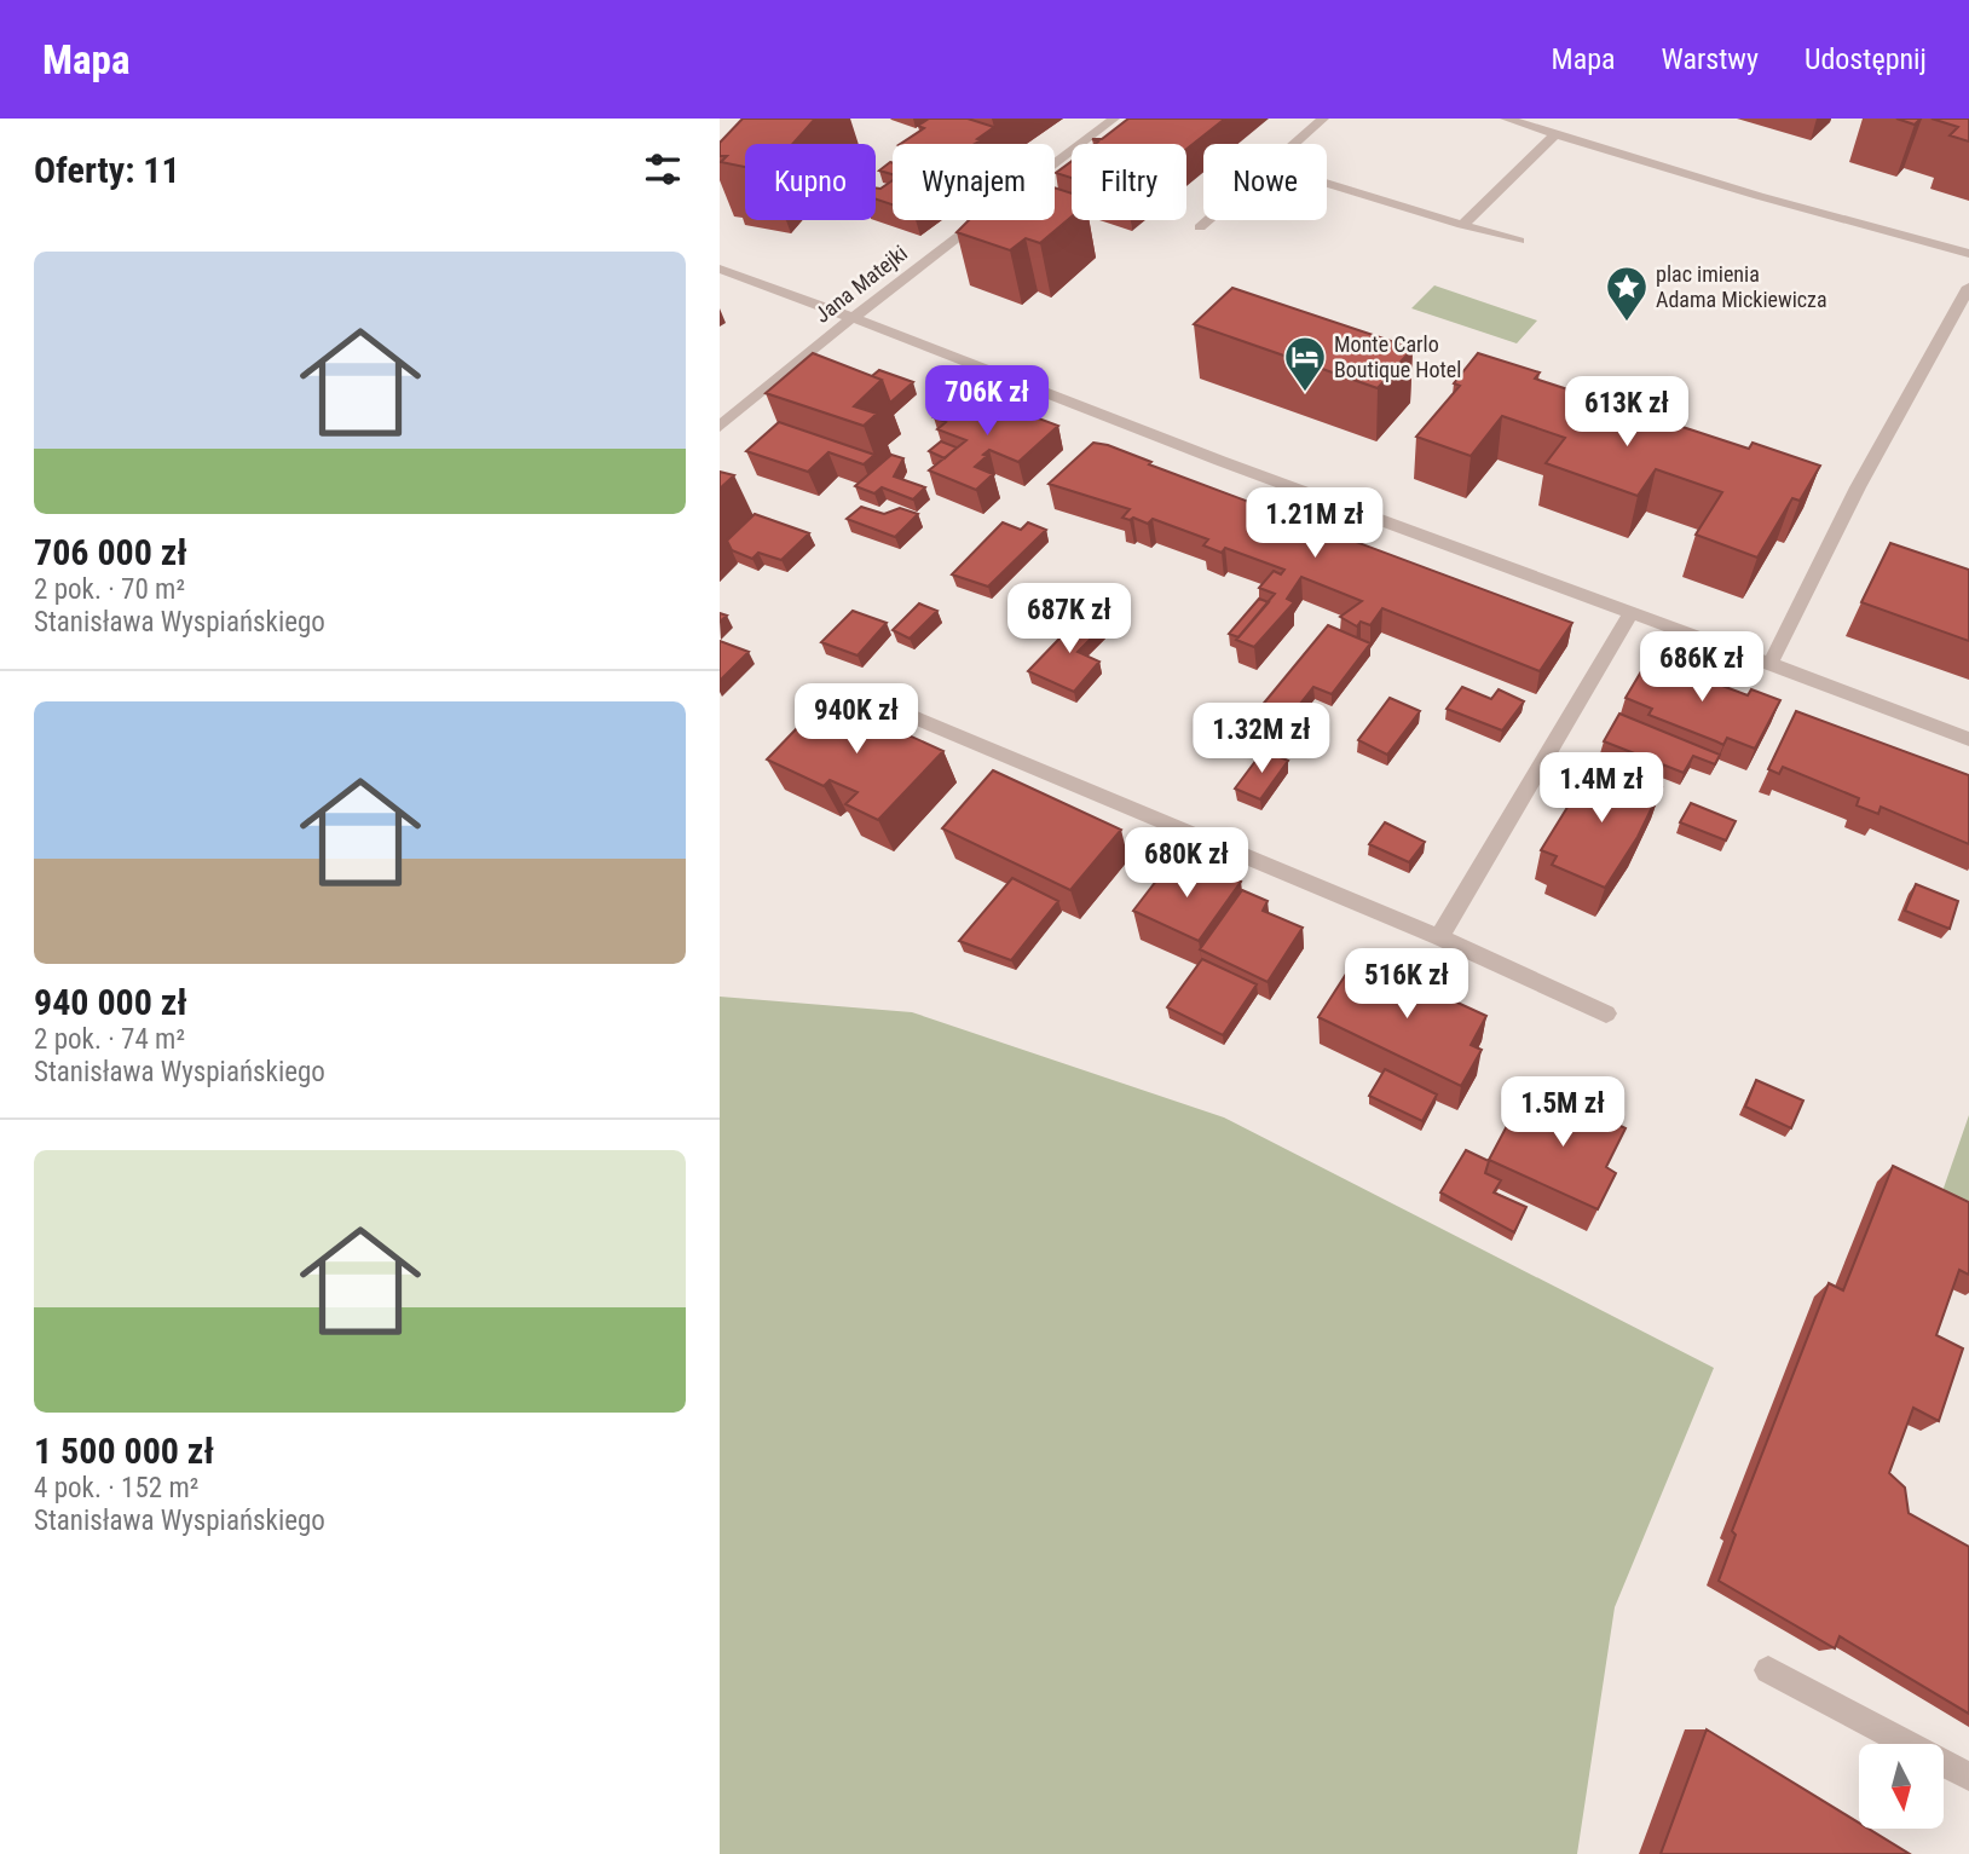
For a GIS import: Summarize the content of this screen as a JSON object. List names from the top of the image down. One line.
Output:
{"streets":{"street":["Jana Matejki"]},"places":{"place":["plac imienia Adama Mickiewicza"],"hotel":["Monte Carlo Boutique Hotel"]},"north":"bottom","page":{"header":"Mapa","nav":["Mapa","Warstwy","Udostępnij"],"heading":"Oferty: 11","chip":["Kupno","Wynajem","Filtry","Nowe"],"list":[{"name":"706 000 zł","note":"2 pok. · 70 m² · Stanisława Wyspiańskiego"},{"name":"940 000 zł","note":"2 pok. · 74 m² · Stanisława Wyspiańskiego"},{"name":"1 500 000 zł","note":"4 pok. · 152 m² · Stanisława Wyspiańskiego"}],"price":["706K zł","613K zł","1.21M zł","687K zł","686K zł","940K zł","1.32M zł","1.4M zł","680K zł","516K zł","1.5M zł"]}}
